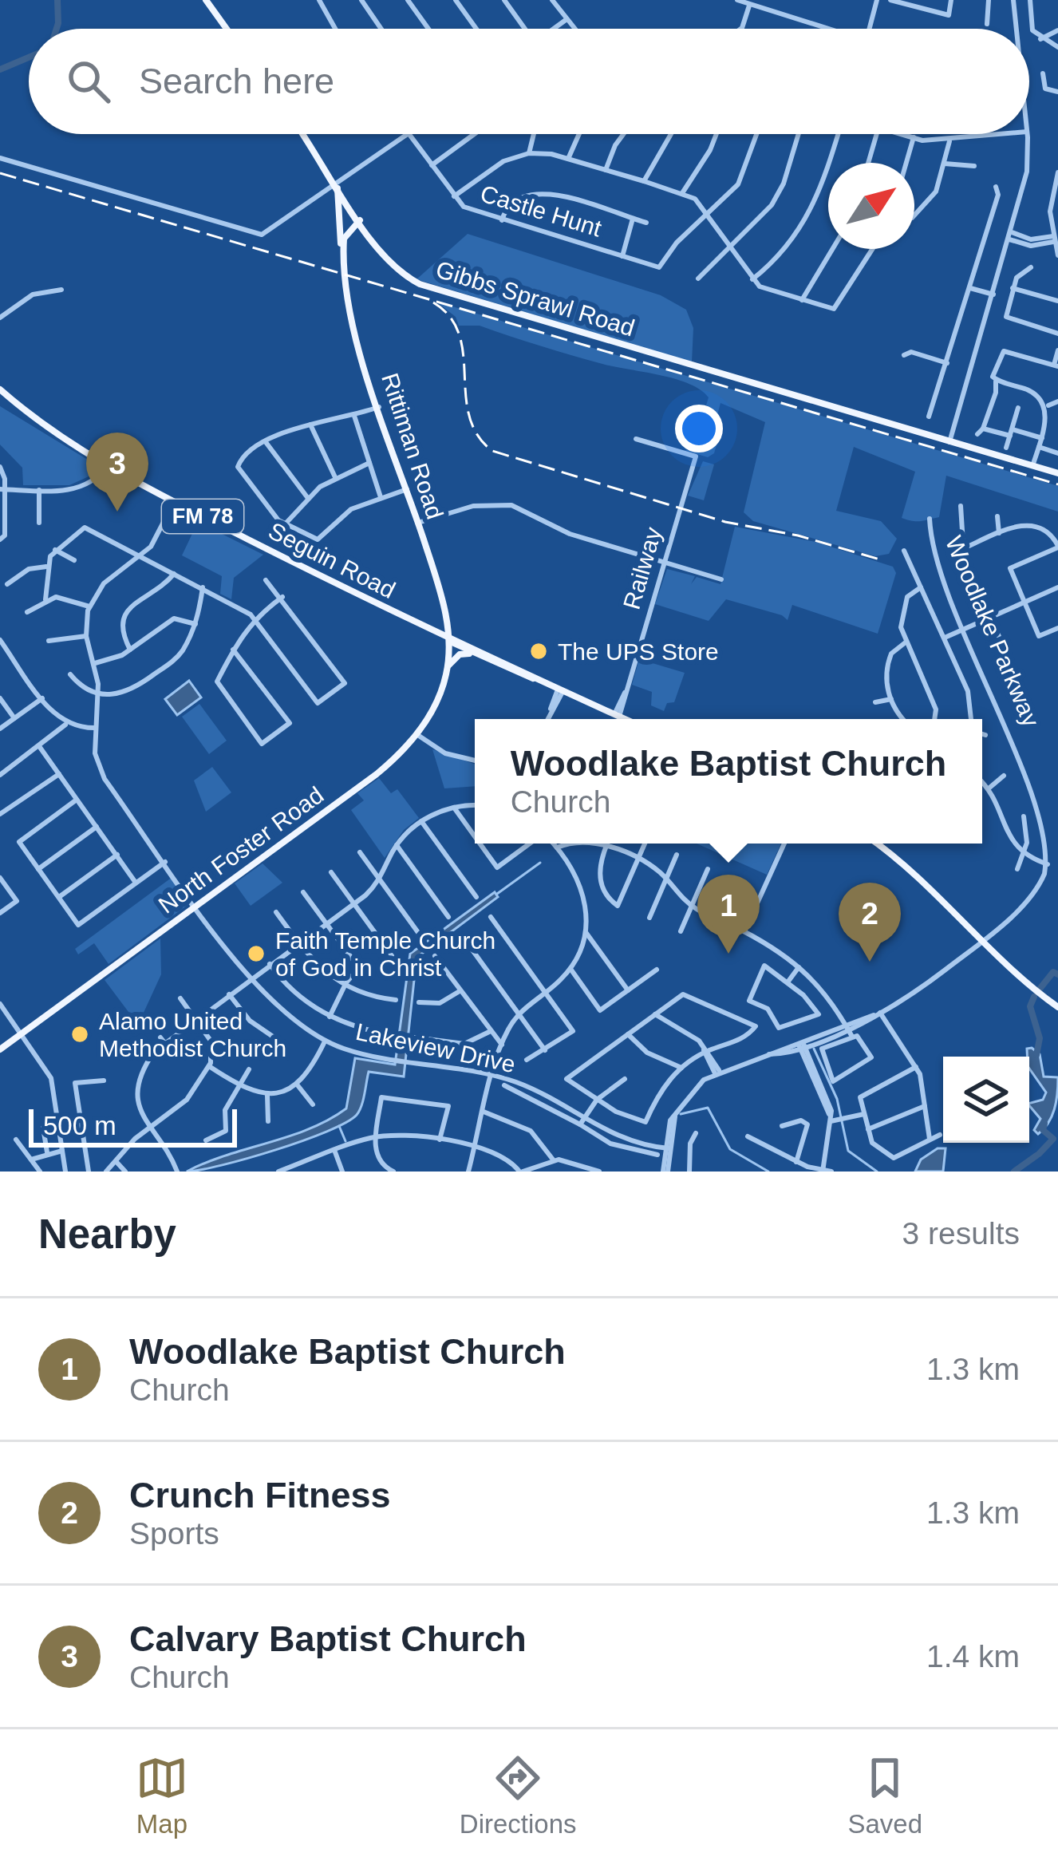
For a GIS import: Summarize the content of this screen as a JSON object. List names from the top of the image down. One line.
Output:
{"streets":{"main road":["Gibbs Sprawl Road","Rittiman Road","FM 78","Seguin Road","North Foster Road"],"street":["Castle Hunt","Railway","Woodlake Parkway","Lakeview Drive"]},"crossings":[["Gibbs Sprawl Road","Rittiman Road"],["Rittiman Road","Seguin Road"],["Rittiman Road","North Foster Road"],["Seguin Road","Railway"],["Seguin Road","North Foster Road"],["North Foster Road","Lakeview Drive"]],"places":["The UPS Store","Faith Temple Church of God in Christ","Alamo United Methodist Church"],"scale_bar":"500 m","north":"top right","page":{"search":"Search here","pins":["3","1","2"],"popup":["Woodlake Baptist Church","Church"],"scale":"500 m","heading":["Nearby","3 results"],"list":[{"mark":"1","name":"Woodlake Baptist Church","note":"Church","value":"1.3 km"},{"mark":"2","name":"Crunch Fitness","note":"Sports","value":"1.3 km"},{"mark":"3","name":"Calvary Baptist Church","note":"Church","value":"1.4 km"}],"nav":["Map","Directions","Saved"]}}
